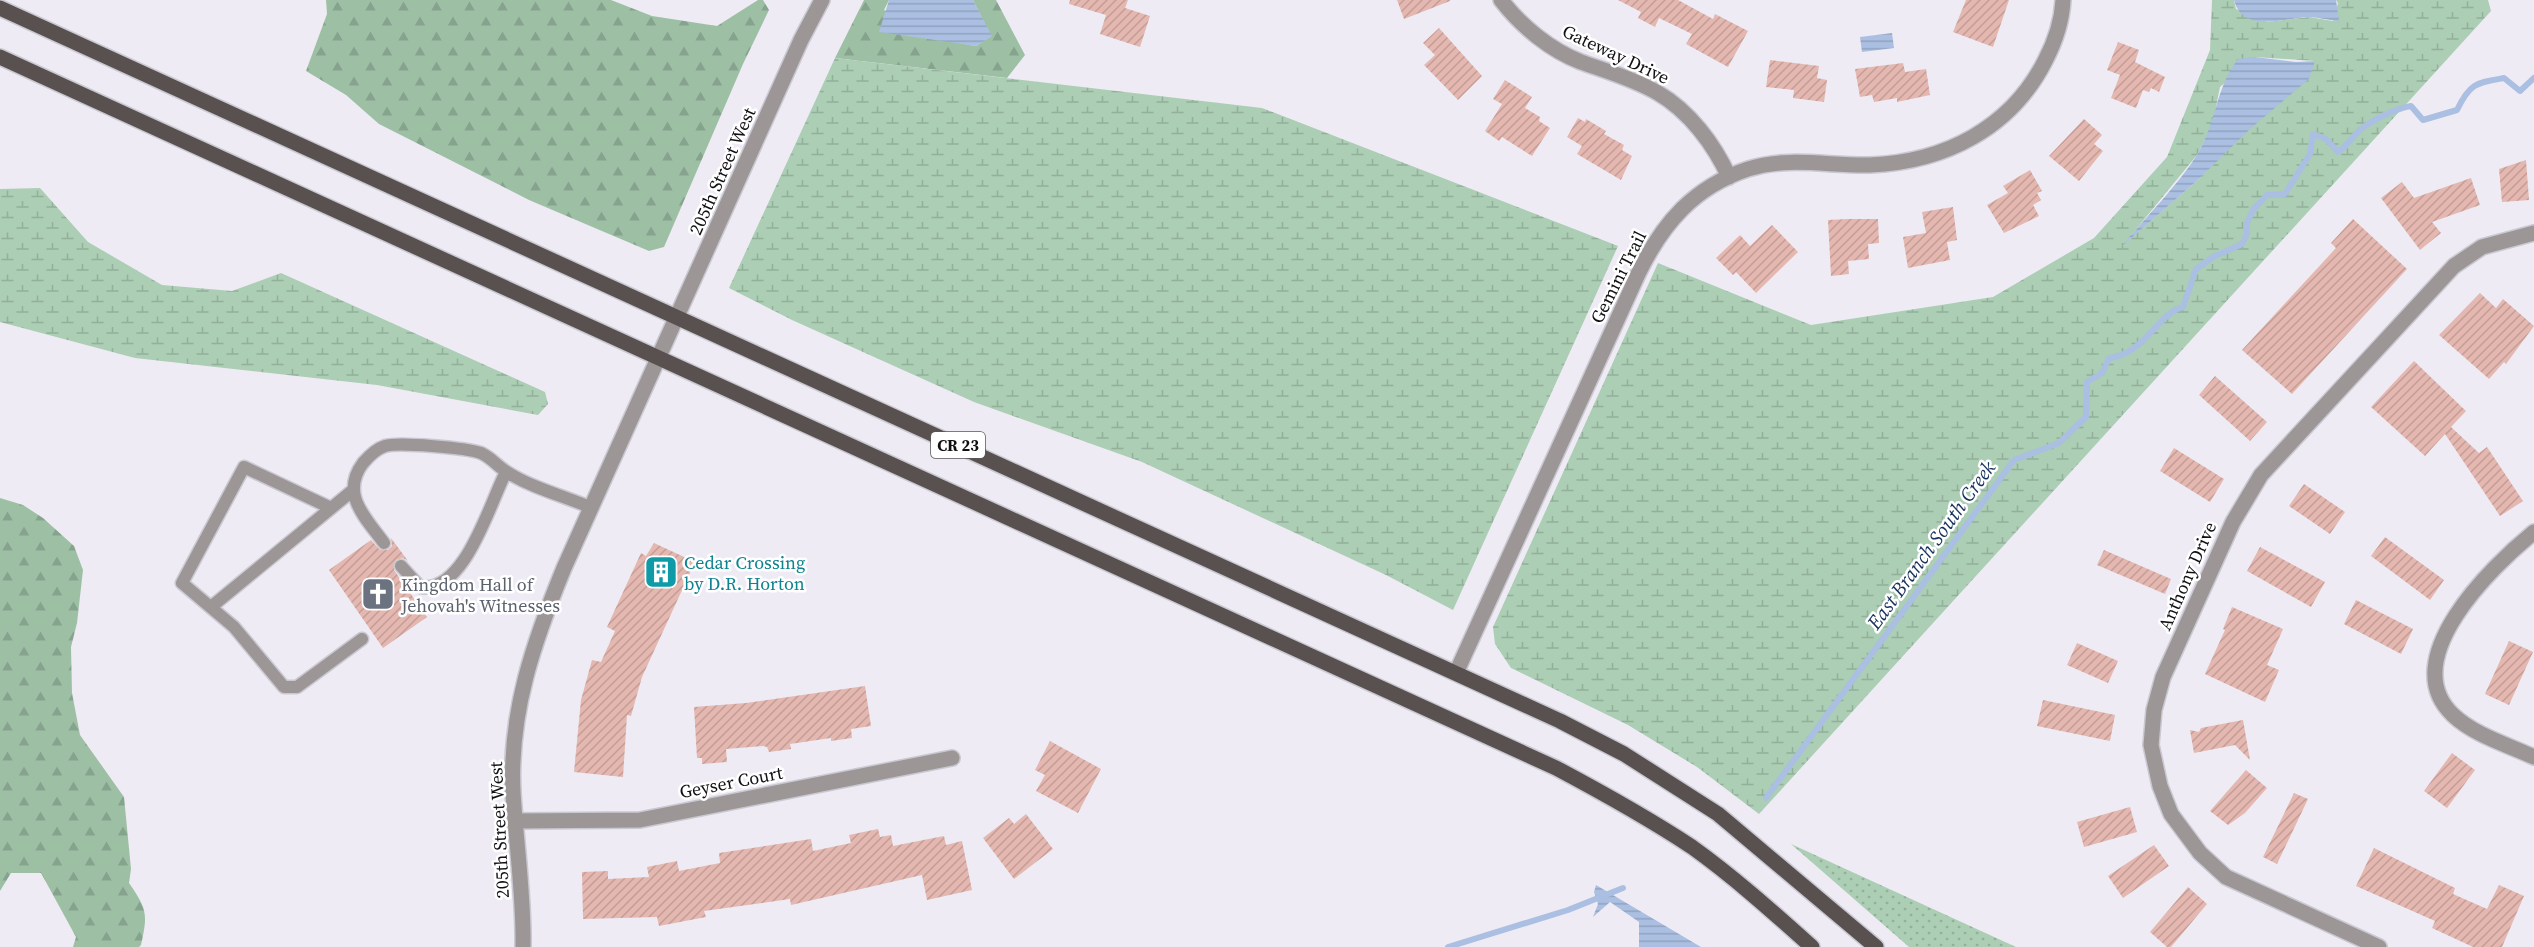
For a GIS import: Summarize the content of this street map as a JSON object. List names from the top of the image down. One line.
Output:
{"streets":{"main road":["CR 23"],"street":["Gateway Drive","205th Street West","Gemini Trail","Anthony Drive","Geyser Court"]},"crossings":[["Gateway Drive","Gemini Trail"],["205th Street West","CR 23"],["205th Street West","Geyser Court"],["Gemini Trail","CR 23"]],"water":["East Branch South Creek"],"places":{"building":["Cedar Crossing by D.R. Horton"],"church":["Kingdom Hall of Jehovah's Witnesses"]}}
